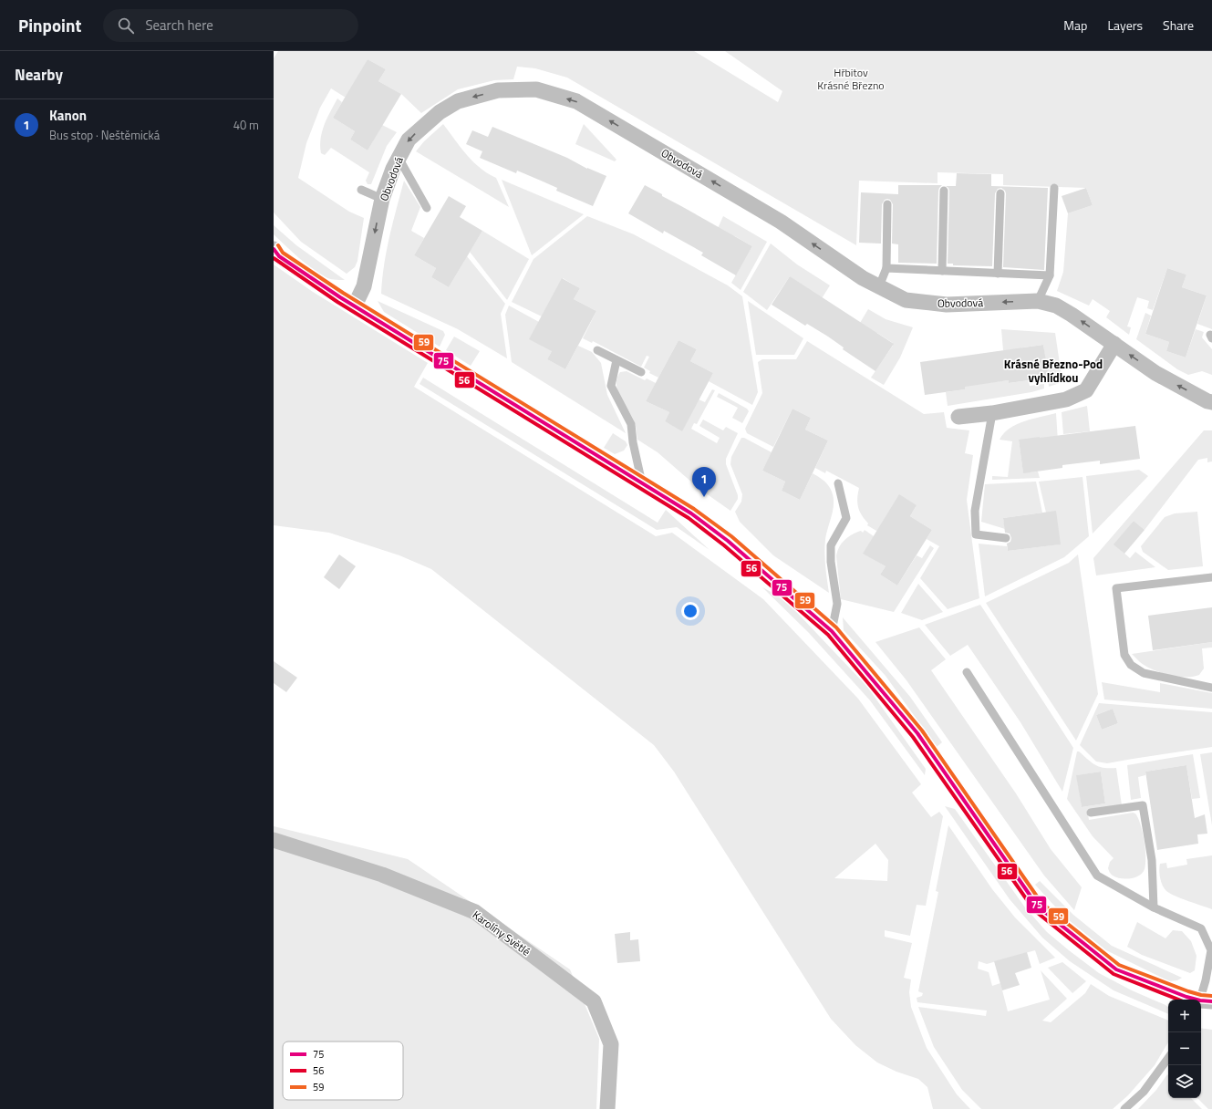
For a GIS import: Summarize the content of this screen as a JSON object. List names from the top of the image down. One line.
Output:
{"streets":{"street":["Obvodová","Karolíny Světlé"]},"one_way":["Obvodová"],"districts":["Krásné Březno-Pod vyhlídkou"],"parks":["Hřbitov Krásné Březno"],"lines":["transit line 59","transit line 75","transit line 56"],"legend":["75","56","59"],"page":{"header":"Pinpoint","search":"Search here","nav":["Map","Layers","Share"],"heading":"Nearby","list":[{"mark":"1","name":"Kanon","note":"Bus stop · Neštěmická","value":"40 m"}],"pins":"1","map_buttons":["+","−"]}}
